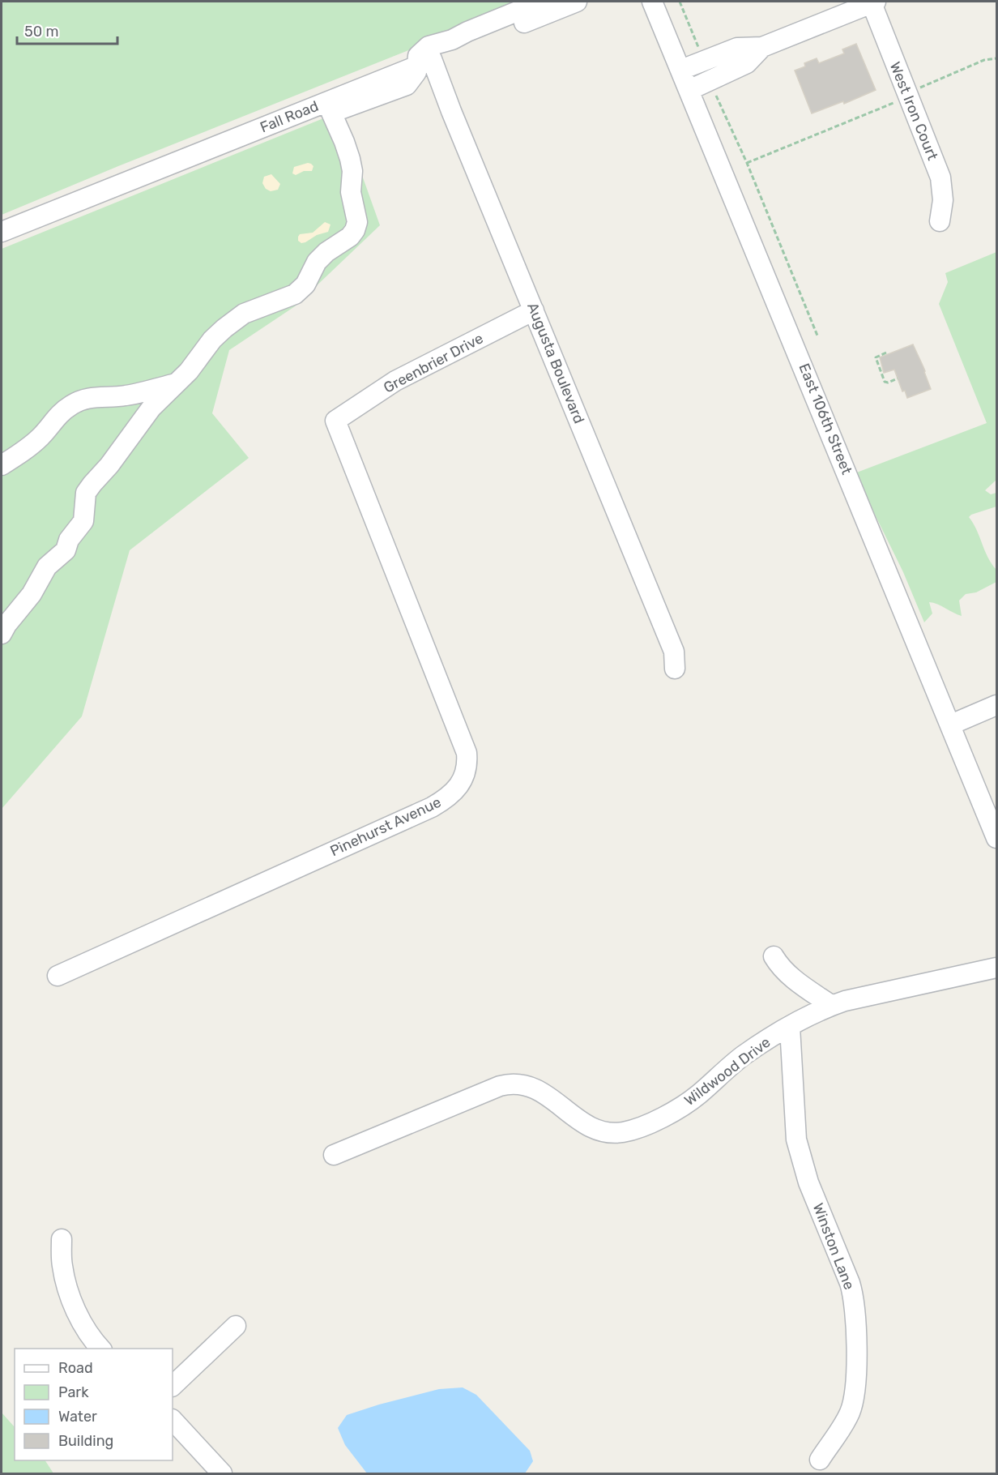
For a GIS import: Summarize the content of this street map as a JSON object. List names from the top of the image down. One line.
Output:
{"streets":{"street":["West Iron Court","Fall Road","Greenbrier Drive","Augusta Boulevard","East 106th Street","Pinehurst Avenue","Wildwood Drive","Winston Lane"]},"crossings":[["Fall Road","Augusta Boulevard"],["Greenbrier Drive","Augusta Boulevard"],["Greenbrier Drive","Pinehurst Avenue"],["Wildwood Drive","Winston Lane"]],"legend":["Road","Park","Water","Building"],"scale_bar":"50 m"}
